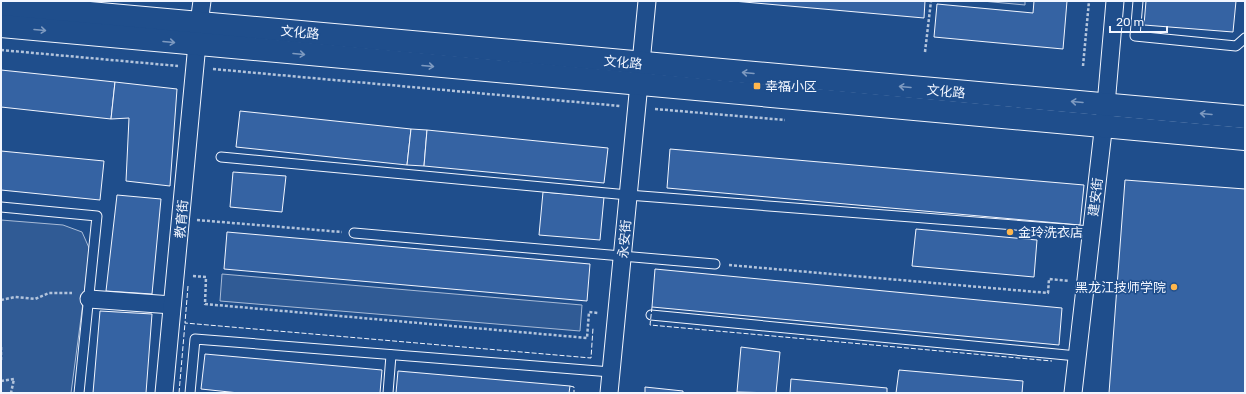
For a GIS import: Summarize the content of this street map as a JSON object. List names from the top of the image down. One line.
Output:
{"streets":{"main road":["文化路"],"street":["建安街","教育街","永安街"]},"crossings":[["文化路","建安街"],["文化路","教育街"],["文化路","永安街"]],"places":{"transit":["幸福小区"],"other":["金玲洗衣店","黑龙江技师学院"]},"scale_bar":"20 m"}
